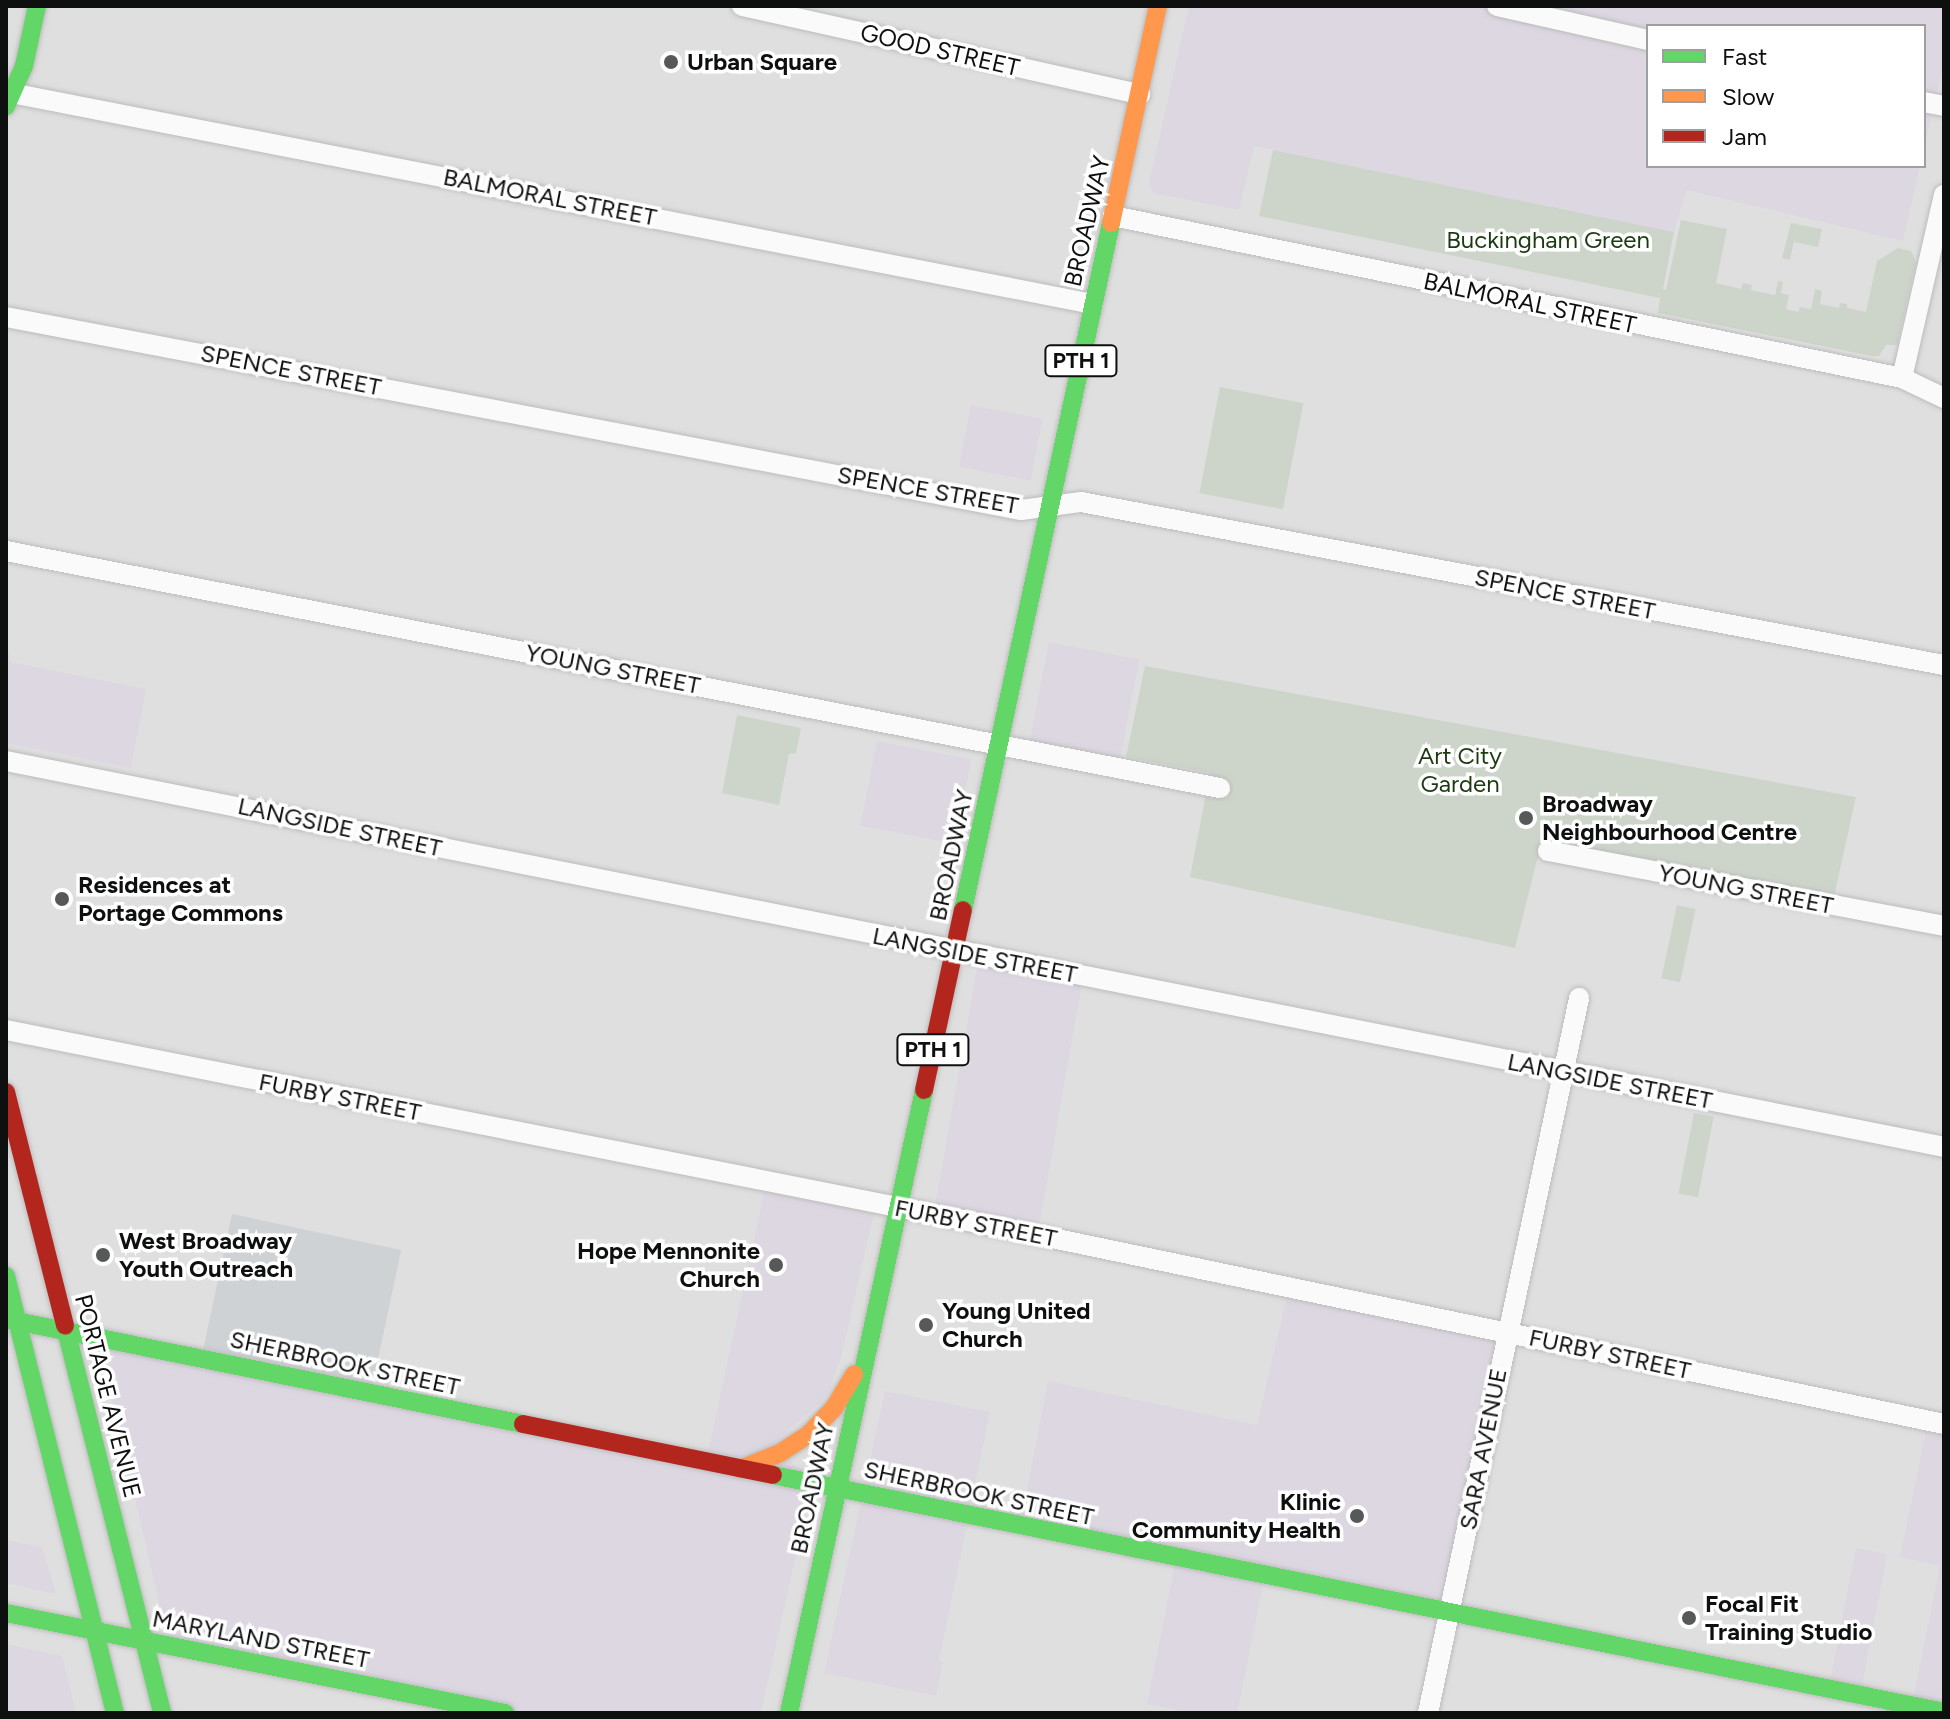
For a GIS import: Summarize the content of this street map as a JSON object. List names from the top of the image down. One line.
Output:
{"streets":{"main road":["BROADWAY","PTH 1","SHERBROOK STREET","PORTAGE AVENUE","MARYLAND STREET"],"street":["GOOD STREET","BALMORAL STREET","SPENCE STREET","YOUNG STREET","LANGSIDE STREET","FURBY STREET","SARA AVENUE"]},"crossings":[["GOOD STREET","BROADWAY"],["BALMORAL STREET","BROADWAY"],["BROADWAY","SPENCE STREET"],["BROADWAY","YOUNG STREET"],["BROADWAY","LANGSIDE STREET"],["BROADWAY","FURBY STREET"],["BROADWAY","SHERBROOK STREET"],["LANGSIDE STREET","SARA AVENUE"],["FURBY STREET","SARA AVENUE"],["SHERBROOK STREET","PORTAGE AVENUE"],["SHERBROOK STREET","SARA AVENUE"],["PORTAGE AVENUE","MARYLAND STREET"]],"parks":["Buckingham Green","Art City Garden"],"places":["Urban Square","Broadway Neighbourhood Centre","Residences at Portage Commons","West Broadway Youth Outreach","Hope Mennonite Church","Young United Church","Klinic Community Health","Focal Fit Training Studio"],"legend":["Fast","Slow","Jam"]}
